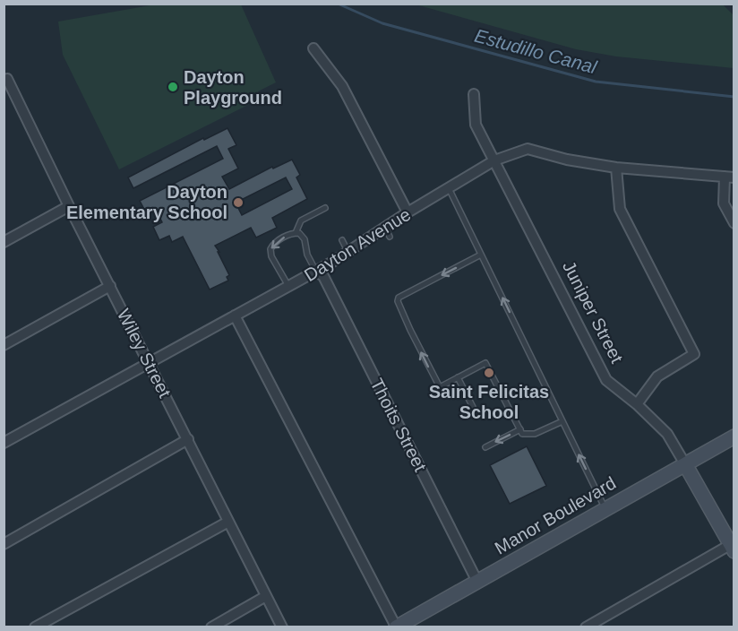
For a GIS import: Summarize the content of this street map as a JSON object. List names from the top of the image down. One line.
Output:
{"streets":{"street":["Dayton Avenue","Juniper Street","Wiley Street","Thoits Street","Manor Boulevard"]},"crossings":[["Dayton Avenue","Juniper Street"],["Dayton Avenue","Wiley Street"],["Dayton Avenue","Thoits Street"],["Juniper Street","Manor Boulevard"],["Thoits Street","Manor Boulevard"]],"water":["Estudillo Canal"],"places":["Dayton Playground","Dayton Elementary School","Saint Felicitas School"]}
